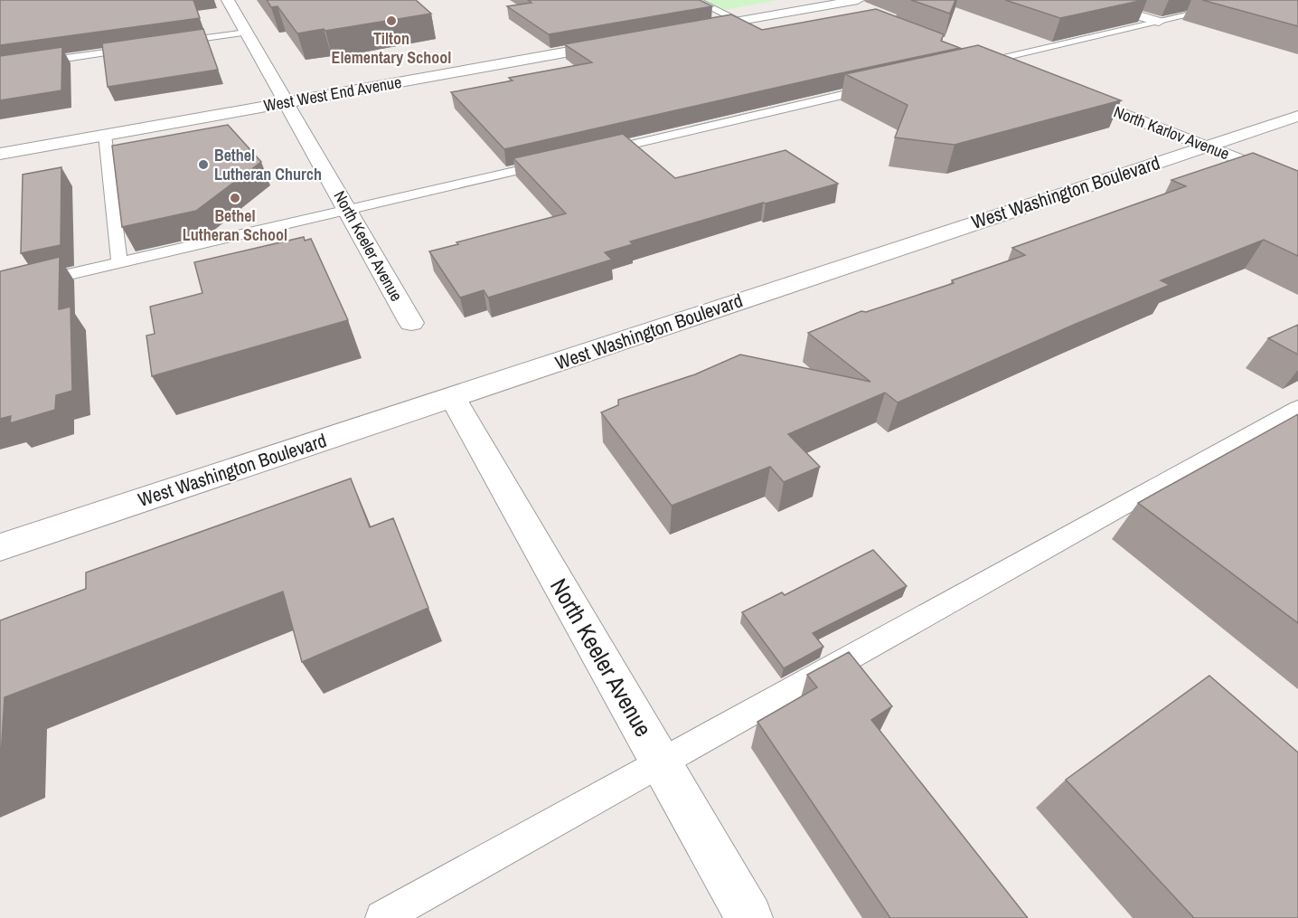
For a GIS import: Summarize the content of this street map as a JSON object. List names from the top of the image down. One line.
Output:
{"streets":{"street":["West West End Avenue","North Karlov Avenue","West Washington Boulevard","North Keeler Avenue"]},"crossings":[["West West End Avenue","North Keeler Avenue"],["North Karlov Avenue","West Washington Boulevard"],["West Washington Boulevard","North Keeler Avenue"]],"places":["Tilton Elementary School","Bethel Lutheran Church","Bethel Lutheran School"]}
